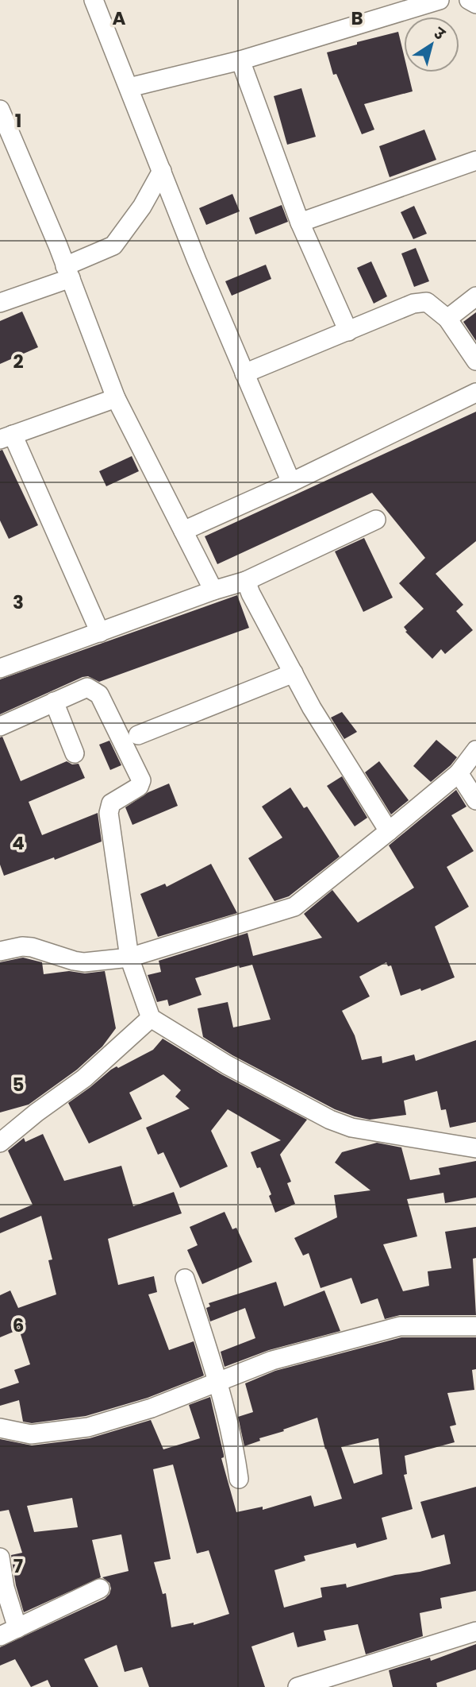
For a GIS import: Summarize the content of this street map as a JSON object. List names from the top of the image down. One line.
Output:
{"north":"top right","grid":{"columns":["A","B"],"rows":["1","2","3","4","5","6","7"]}}
